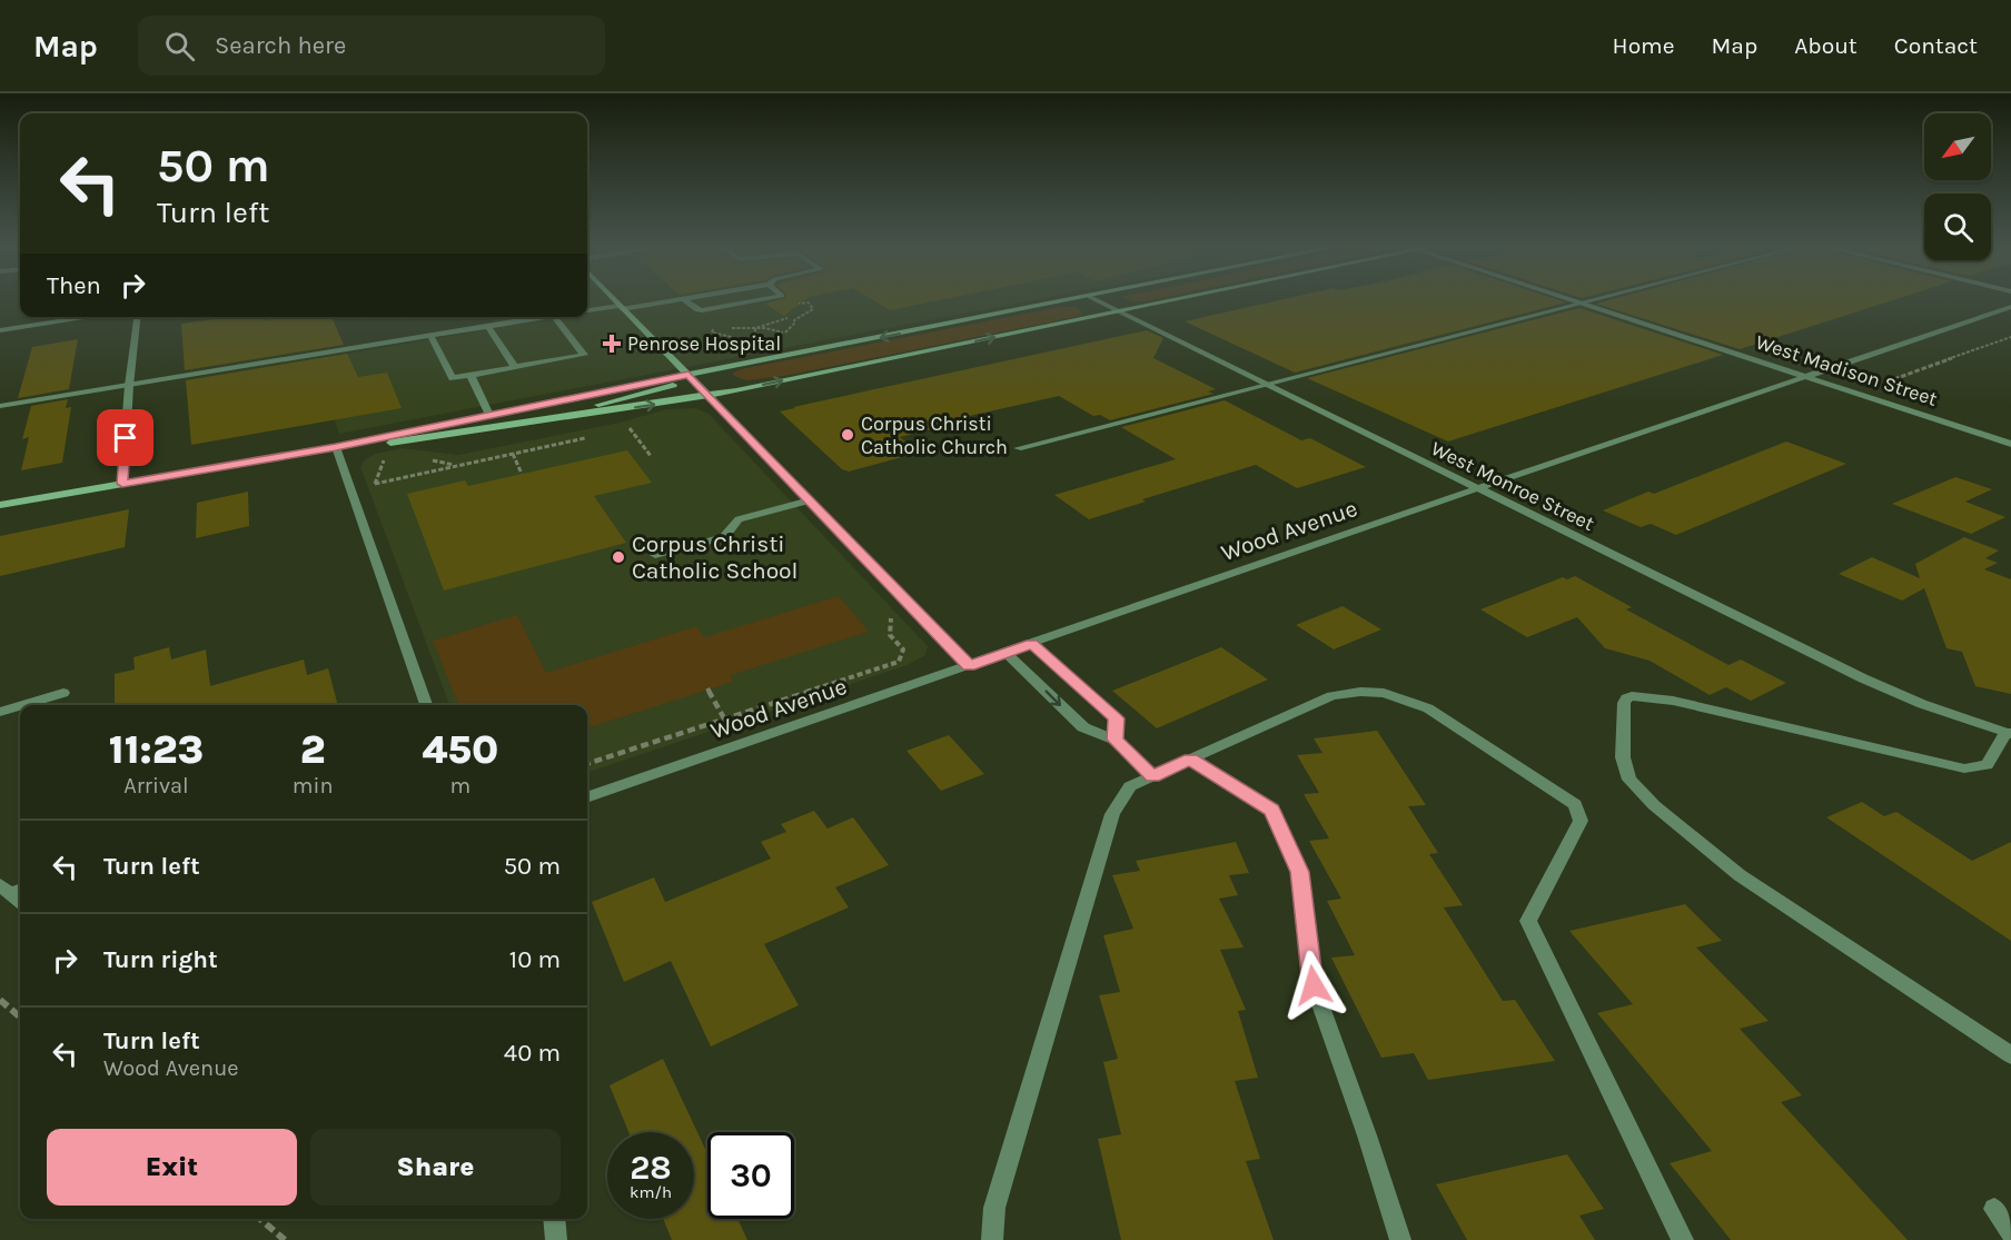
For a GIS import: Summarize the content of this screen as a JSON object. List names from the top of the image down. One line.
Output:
{"streets":{"street":["West Madison Street","West Monroe Street","Wood Avenue"]},"crossings":[["West Madison Street","Wood Avenue"],["West Monroe Street","Wood Avenue"]],"places":{"health":["Penrose Hospital"],"other":["Corpus Christi Catholic Church","Corpus Christi Catholic School"]},"north":"bottom left","page":{"header":"Map","search":"Search here","nav":["Home","Map","About","Contact"],"turn":["50 m","Turn left"],"then":"Then","eta":["11:23","Arrival","2","min","450","m"],"list":[{"name":"Turn left","value":"50 m"},{"name":"Turn right","value":"10 m"},{"name":"Turn left","note":"Wood Avenue","value":"40 m"}],"buttons":["Exit","Share"],"speed":"28 km/h","limit":"30"}}
